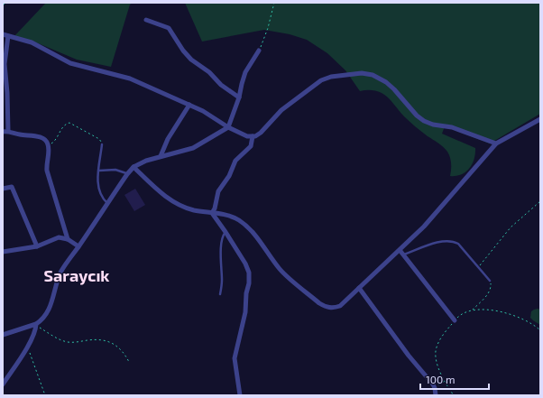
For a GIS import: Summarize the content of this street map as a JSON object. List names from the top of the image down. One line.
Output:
{"districts":["Saraycık"],"scale_bar":"100 m"}
